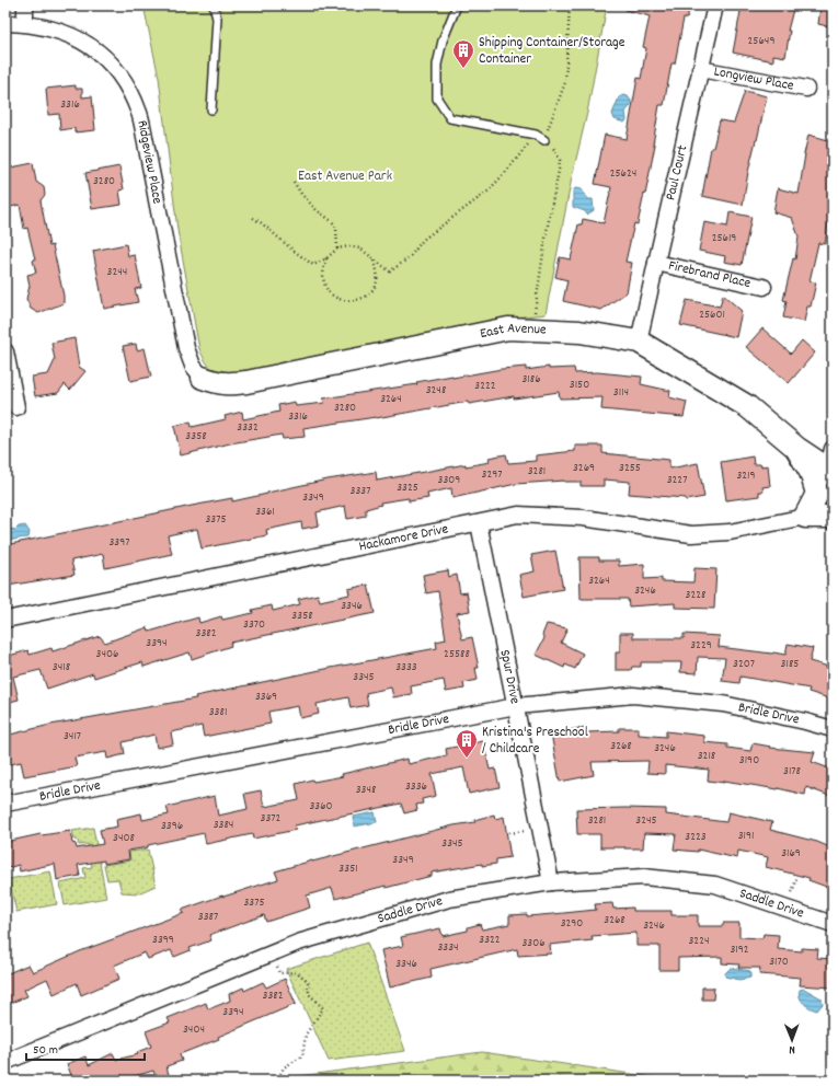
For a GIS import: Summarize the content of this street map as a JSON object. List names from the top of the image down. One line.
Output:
{"streets":{"street":["Longview Place","Ridgeview Place","Paul Court","Firebrand Place","East Avenue","Hackamore Drive","Spur Drive","Bridle Drive","Saddle Drive"]},"crossings":[["Longview Place","Paul Court"],["Ridgeview Place","East Avenue"],["Paul Court","Firebrand Place"],["Paul Court","East Avenue"],["Hackamore Drive","Spur Drive"],["Spur Drive","Bridle Drive"],["Spur Drive","Saddle Drive"]],"parks":["East Avenue Park"],"places":{"building":["Shipping Container/Storage Container","Kristina's Preschool / Childcare"]},"house_numbers":["25649","3316","25624","3280","25619","3244","25601","3186","3150","3222","3248","3114","3264","3280","3316","3332","3358","3269","3255","3281","3297","3219","3309","3227","3325","3337","3349","3361","3375","3397","3264","3246","3228","3346","3358","3370","3382","3394","3229","3406","25588","3207","3185","3418","3333","3345","3369","3381","3417","3268","3246","3218","3190","3178","3336","3348","3360","3372","3281","3245","3384","3396","3191","3223","3408","3345","3169","3349","3351","3375","3387","3268","3290","3246","3399","3322","3224","3306","3334","3192","3170","3346","3382","3394","3404"],"scale_bar":"50 m","north":"bottom"}
